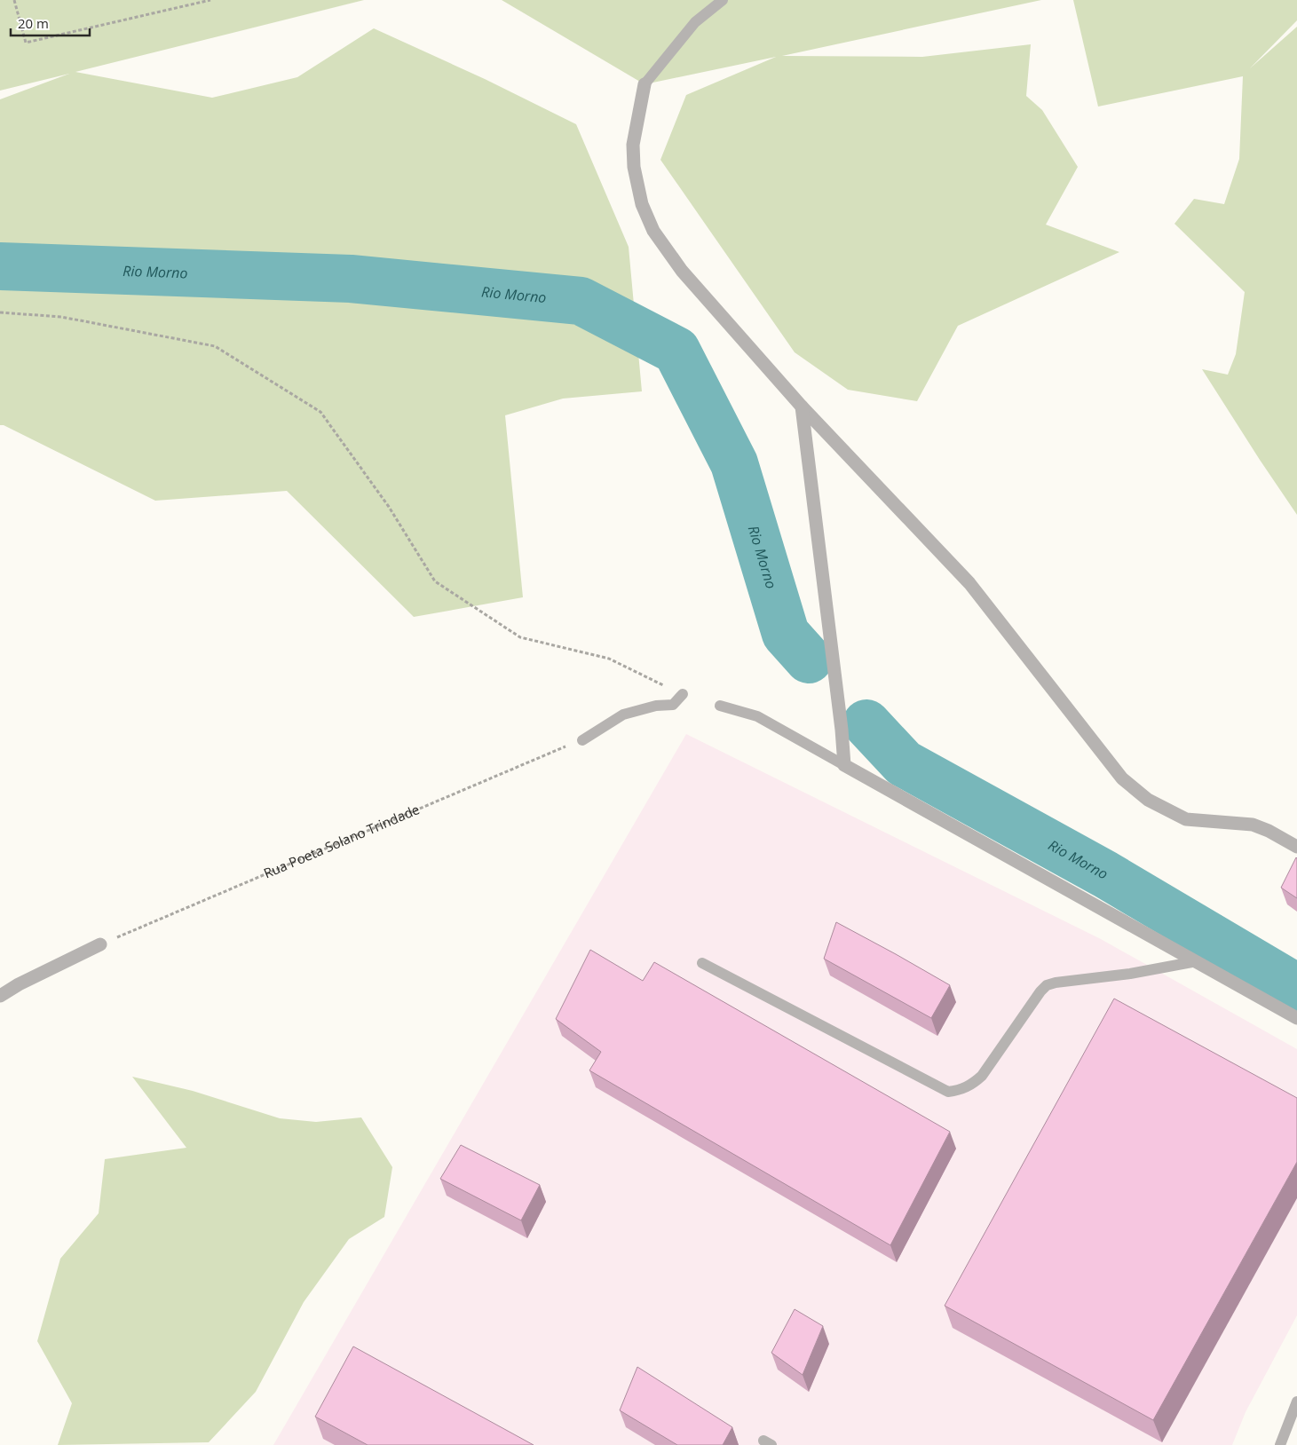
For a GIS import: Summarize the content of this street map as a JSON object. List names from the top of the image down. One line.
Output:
{"streets":{"path":["Rua Poeta Solano Trindade"]},"water":["Rio Morno"],"scale_bar":"20 m"}
